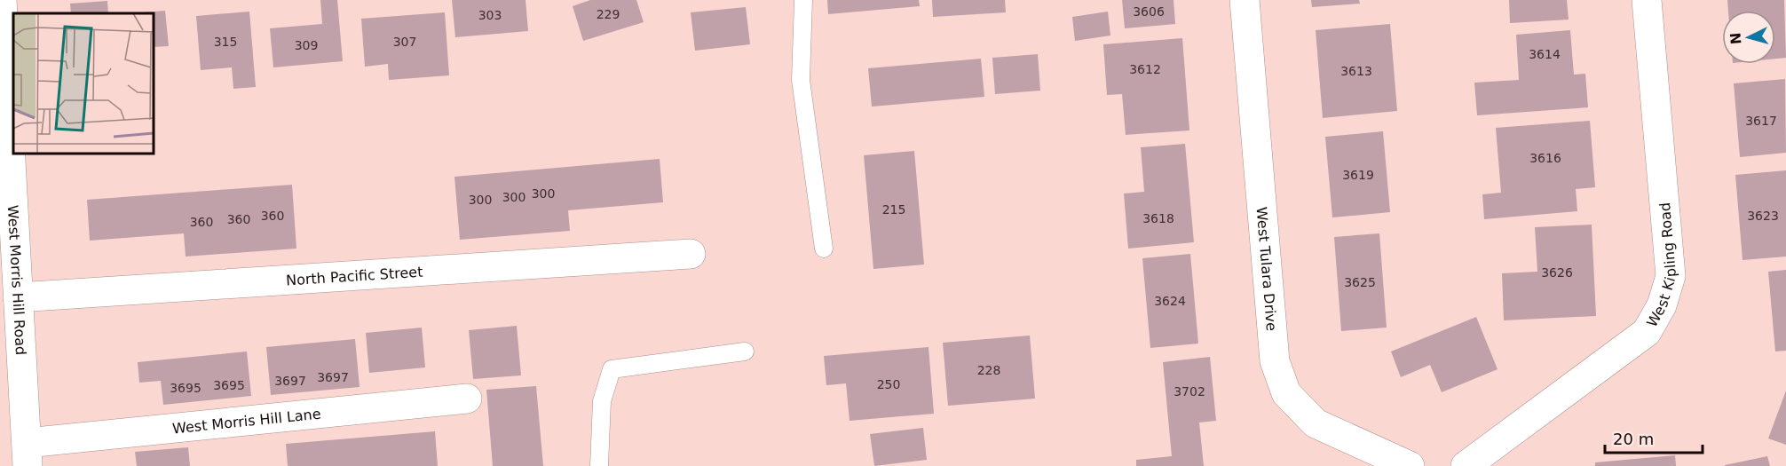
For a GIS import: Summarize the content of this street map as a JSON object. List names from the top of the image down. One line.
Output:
{"streets":{"street":["West Kipling Road","West Tulara Drive","North Pacific Street","West Morris Hill Road","West Morris Hill Lane"]},"crossings":[["North Pacific Street","West Morris Hill Road"],["West Morris Hill Road","West Morris Hill Lane"]],"house_numbers":["3606","229","303","315","307","309","3614","3612","3613","3617","3616","3619","300","300","300","215","360","3623","3618","360","360","3626","3625","3624","228","3697","3697","250","3695","3695","3702"],"scale_bar":"20 m","north":"left"}
